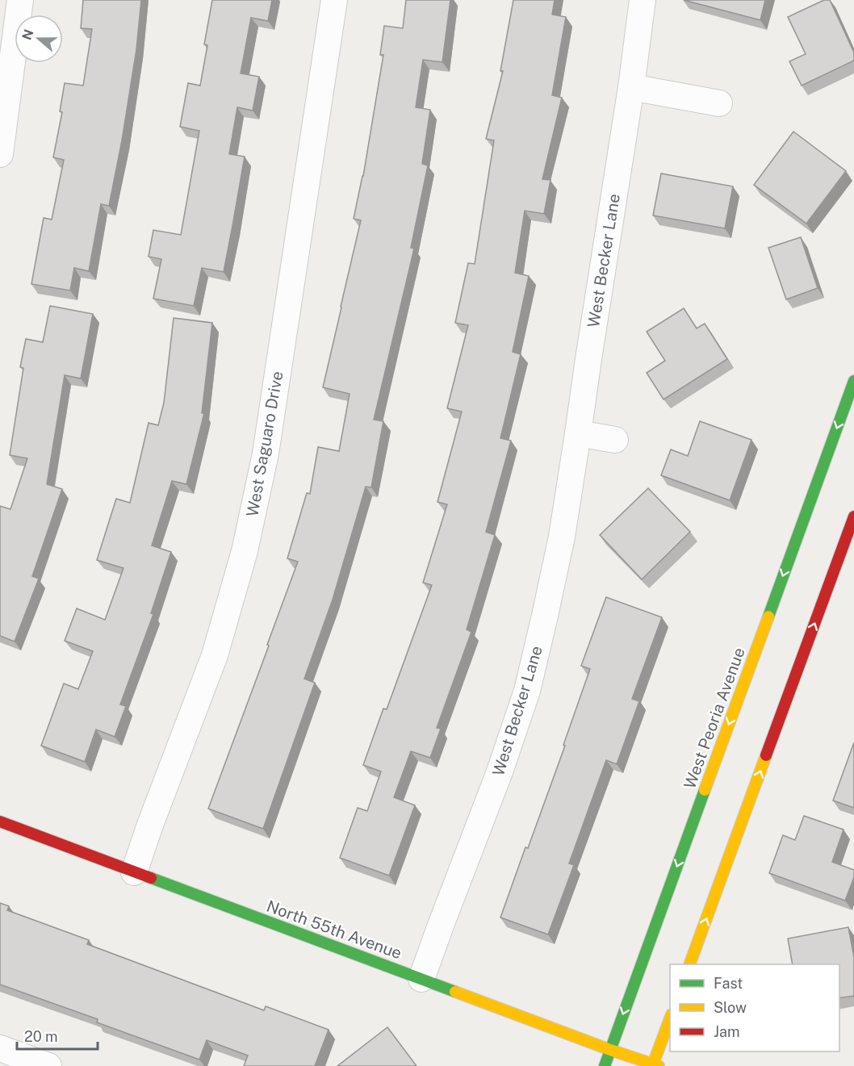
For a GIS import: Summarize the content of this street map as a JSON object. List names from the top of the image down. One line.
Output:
{"streets":{"main road":["West Peoria Avenue","North 55th Avenue"],"street":["West Becker Lane","West Saguaro Drive"]},"crossings":[["West Becker Lane","North 55th Avenue"],["West Saguaro Drive","North 55th Avenue"],["West Peoria Avenue","North 55th Avenue"]],"legend":["Fast","Slow","Jam"],"scale_bar":"20 m","north":"left"}
